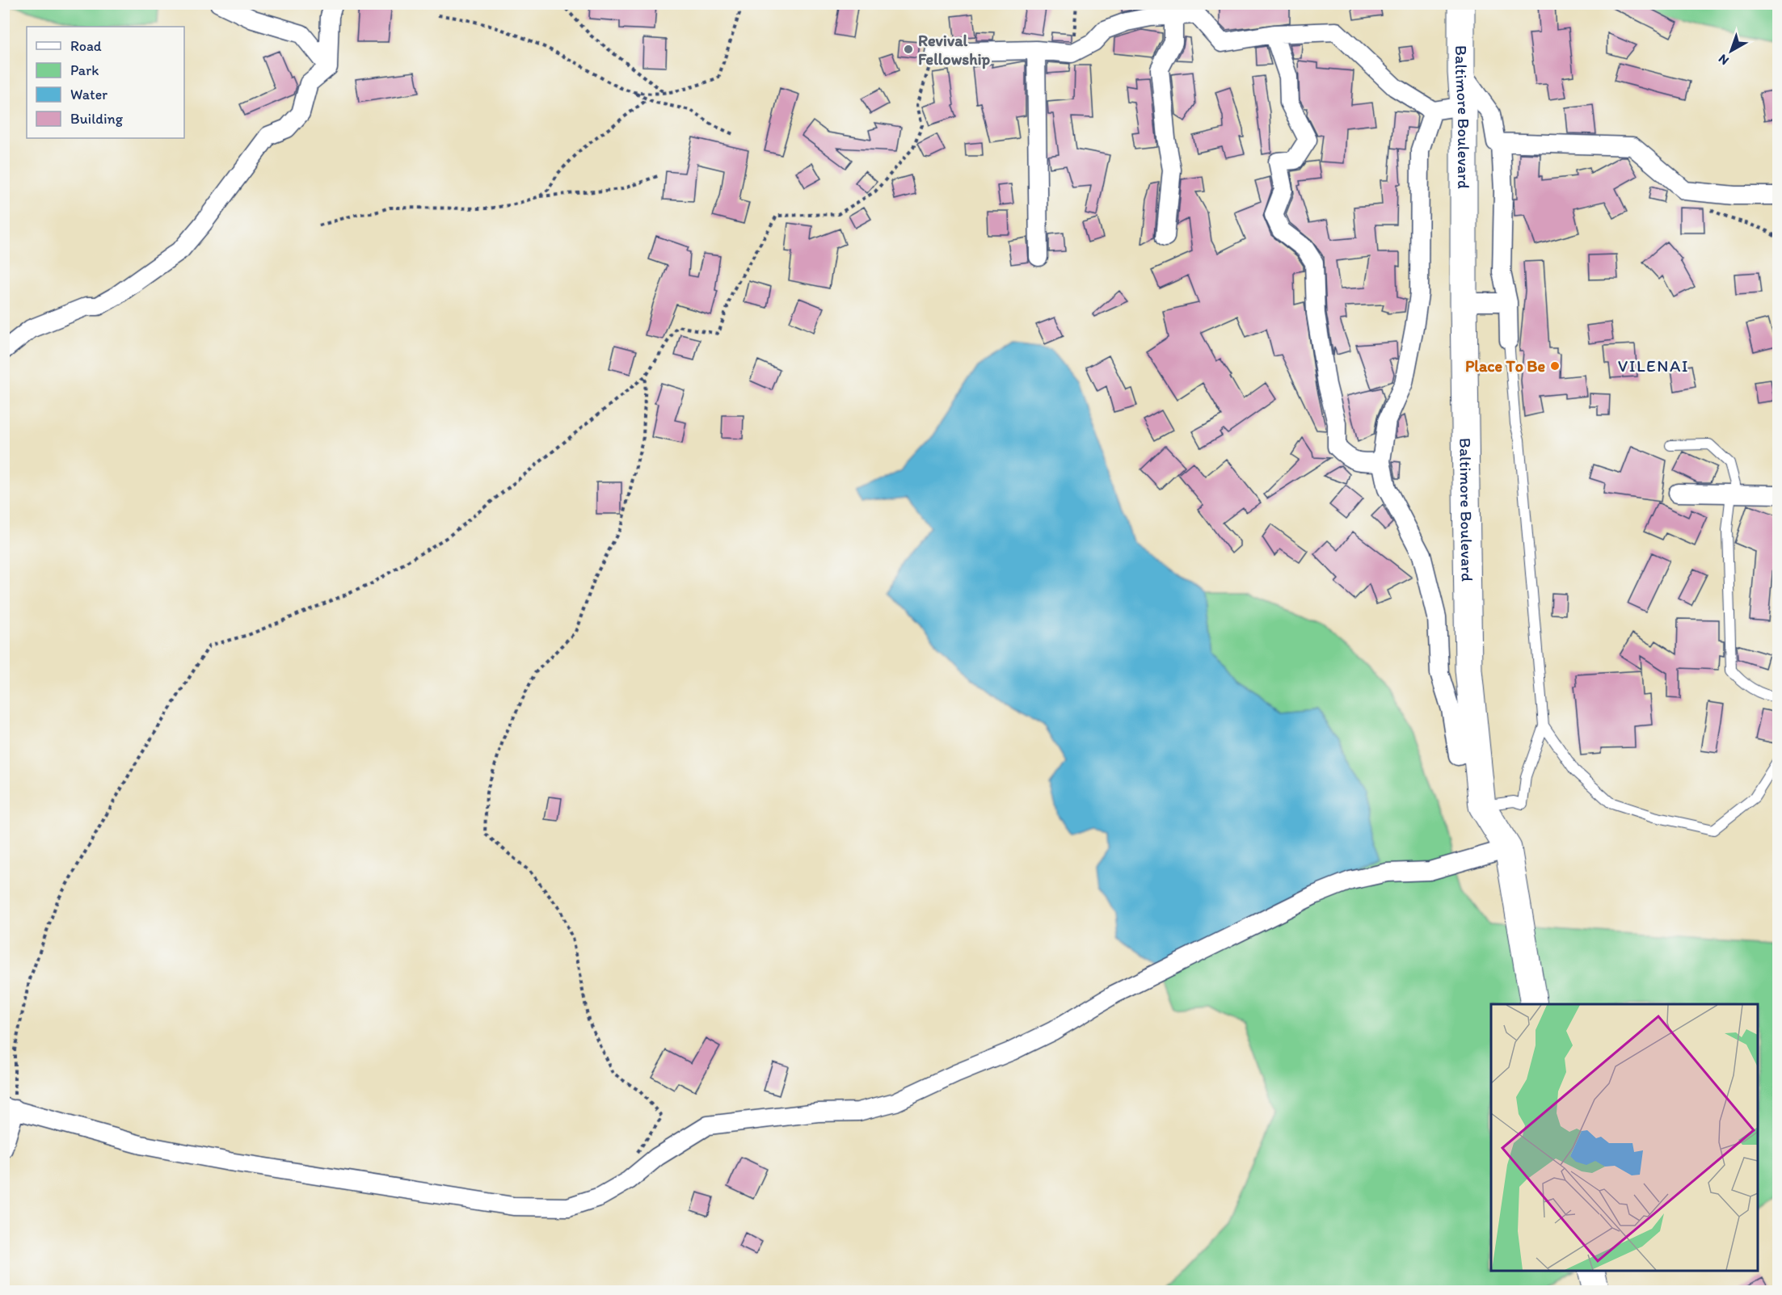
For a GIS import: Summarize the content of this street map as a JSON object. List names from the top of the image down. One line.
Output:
{"streets":{"highway":["Baltimore Boulevard"]},"districts":["VILENAI"],"places":["Revival Fellowship","Place To Be"],"legend":["Road","Park","Water","Building"],"north":"bottom left"}
